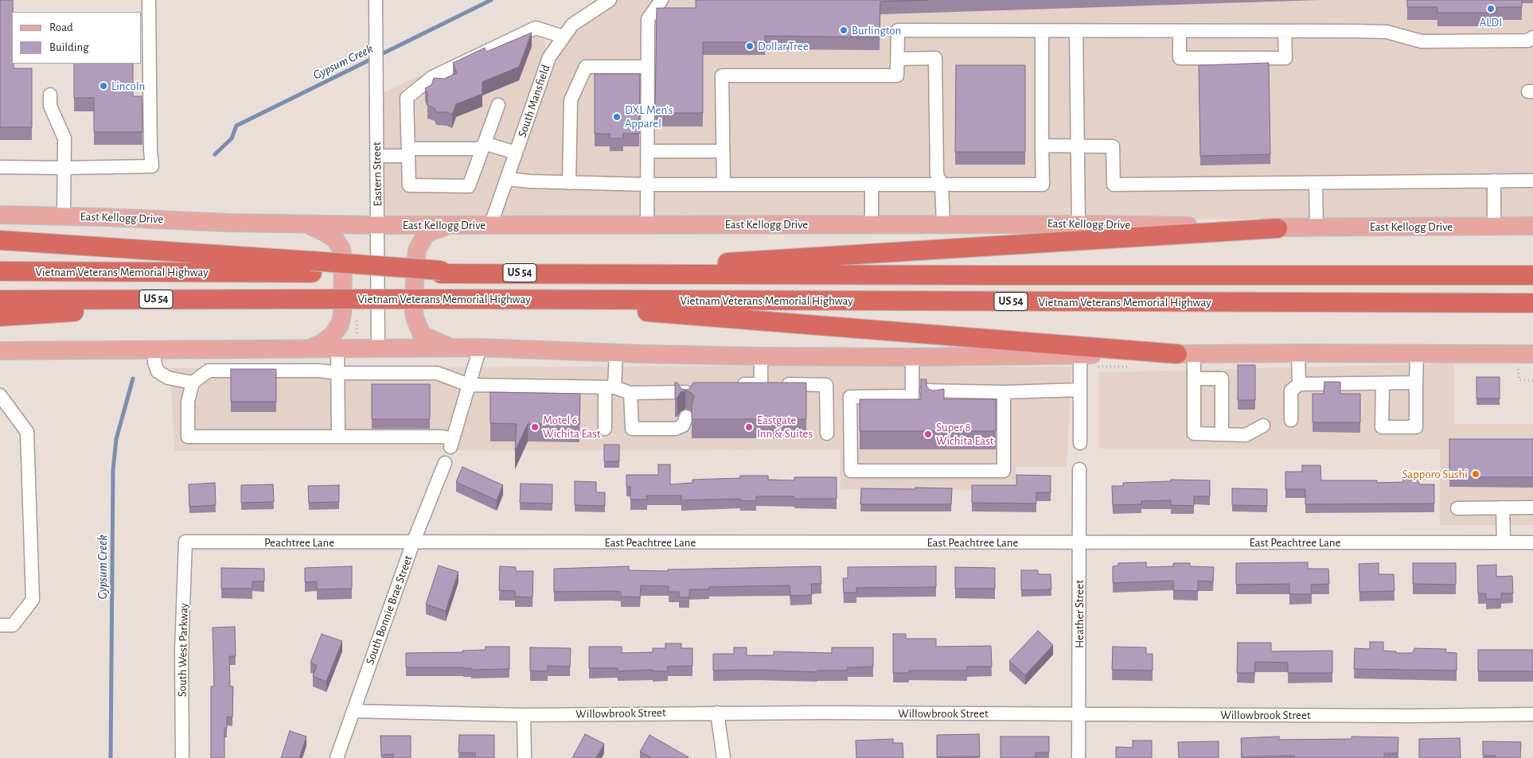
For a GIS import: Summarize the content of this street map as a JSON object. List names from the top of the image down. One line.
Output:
{"streets":{"highway":["Vietnam Veterans Memorial Highway","US 54"],"main road":["East Kellogg Drive"],"street":["South Mansfield","Eastern Street","Peachtree Lane","East Peachtree Lane","South Bonnie Brae Street","Heather Street","South West Parkway","Willowbrook Street"]},"crossings":[["South Mansfield","East Kellogg Drive"],["Eastern Street","East Kellogg Drive"],["Peachtree Lane","East Peachtree Lane"],["Peachtree Lane","South Bonnie Brae Street"],["Peachtree Lane","South West Parkway"],["East Peachtree Lane","South Bonnie Brae Street"],["East Peachtree Lane","Heather Street"],["South Bonnie Brae Street","Willowbrook Street"],["Heather Street","Willowbrook Street"]],"water":["Gypsum Creek"],"places":["ALDI","Burlington","Dollar Tree","Lincoln","DXL Men's Apparel","Motel 6 Wichita East","Eastgate Inn & Suites","Super 8 Wichita East","Sapporo Sushi"],"legend":["Road","Building"]}
